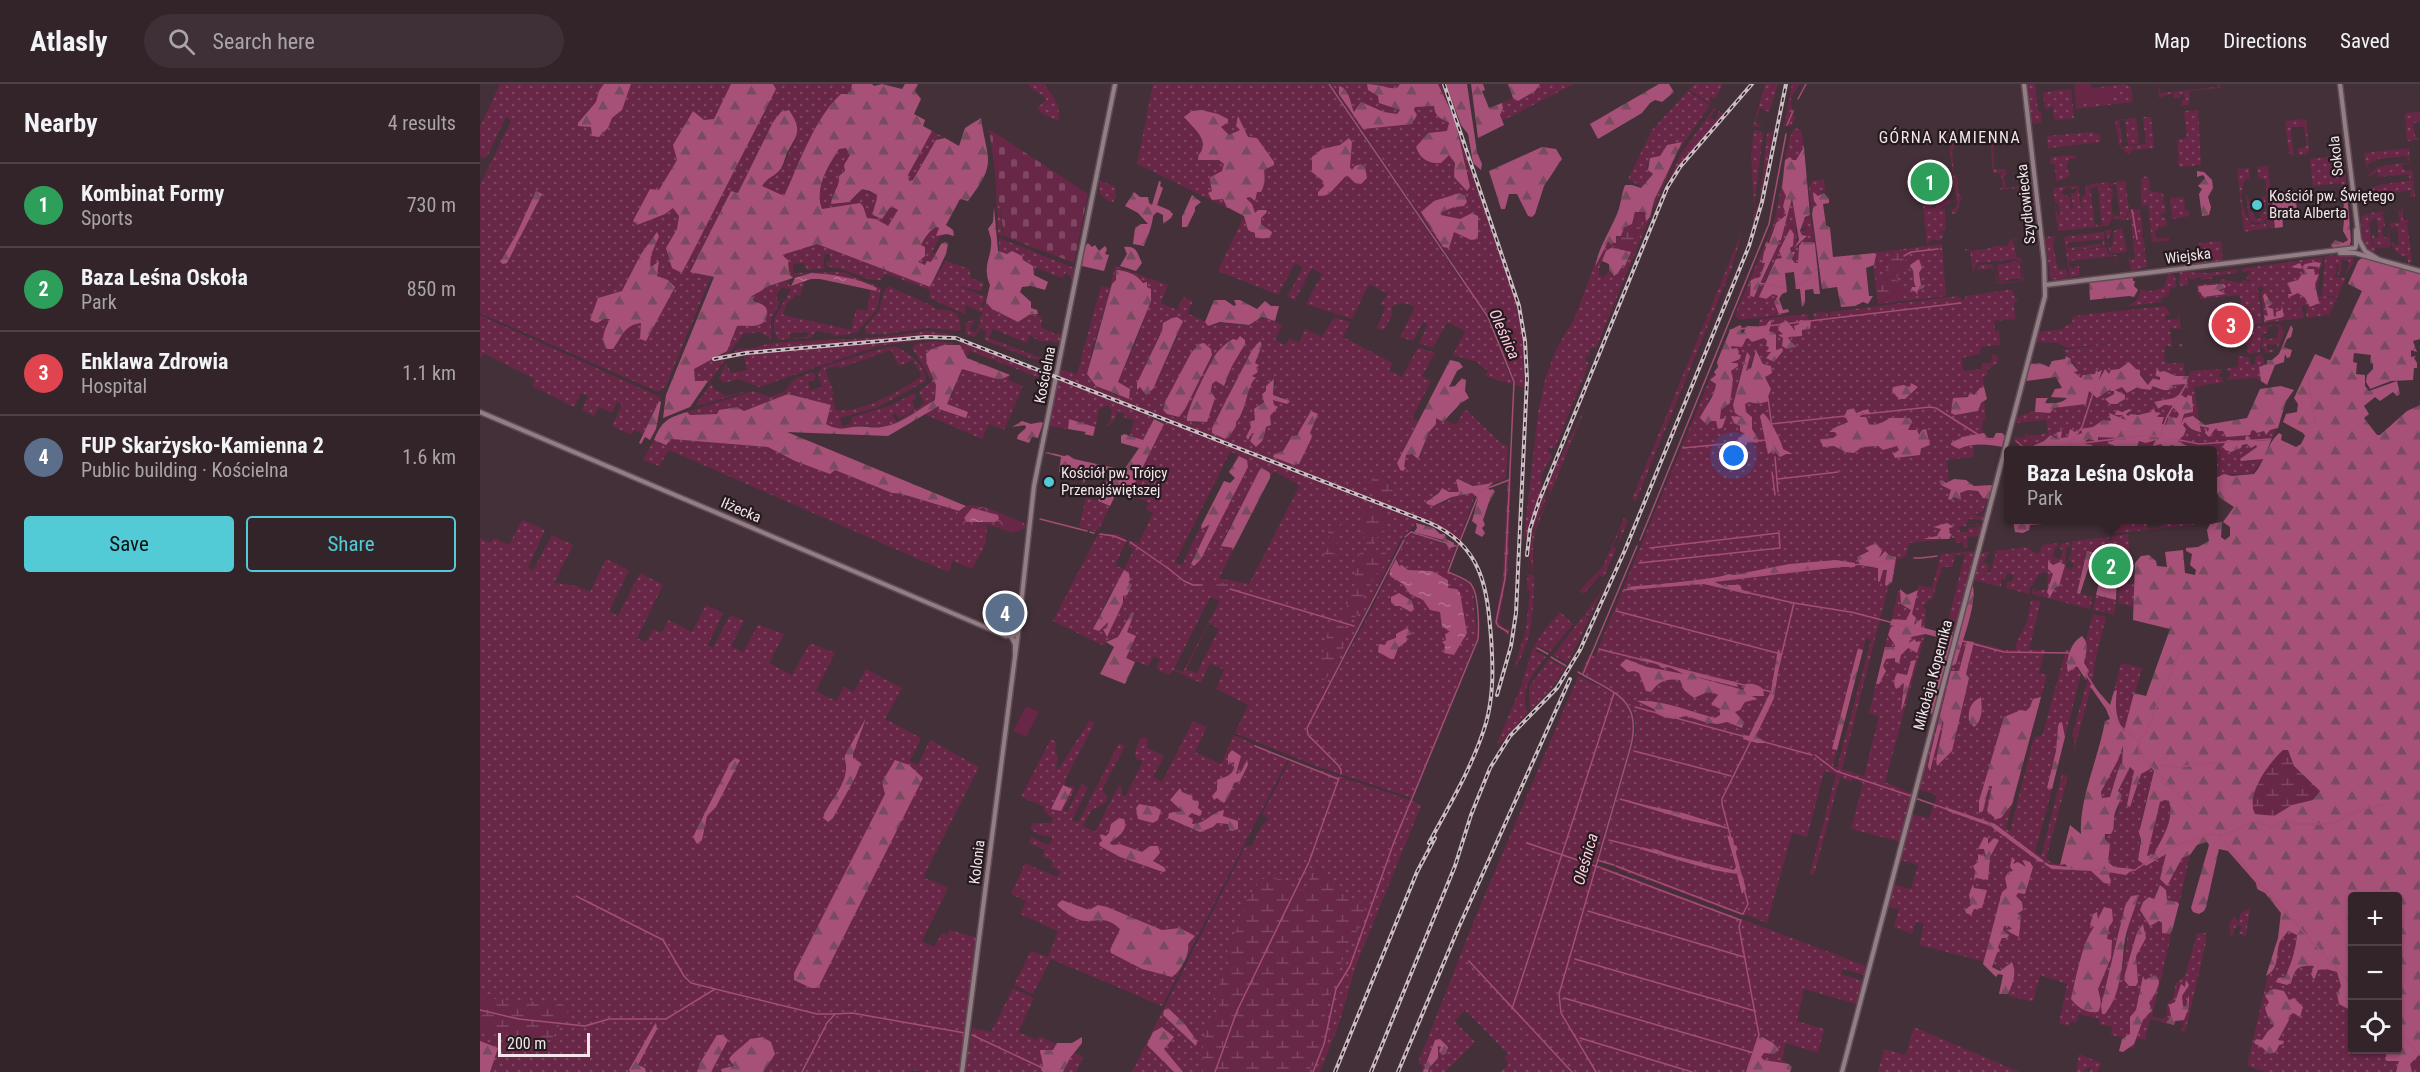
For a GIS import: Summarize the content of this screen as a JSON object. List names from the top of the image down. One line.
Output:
{"streets":{"street":["Sokola","Szydłowiecka","Wiejska","Kościelna","Iłżecka","Mikołaja Kopernika","Kolonia"]},"crossings":[["Sokola","Wiejska"],["Szydłowiecka","Wiejska"],["Szydłowiecka","Mikołaja Kopernika"],["Wiejska","Mikołaja Kopernika"],["Kościelna","Kolonia"],["Iłżecka","Kolonia"]],"districts":["GÓRNA KAMIENNA"],"water":["Oleśnica"],"places":["Kościół pw. Świętego Brata Alberta","Kościół pw. Trójcy Przenajświętszej"],"scale_bar":"200 m","page":{"header":"Atlasly","search":"Search here","nav":["Map","Directions","Saved"],"heading":["Nearby","4 results"],"pins":["1","3","2","4"],"list":[{"mark":"1","name":"Kombinat Formy","note":"Sports","value":"730 m"},{"mark":"2","name":"Baza Leśna Oskoła","note":"Park","value":"850 m"},{"mark":"3","name":"Enklawa Zdrowia","note":"Hospital","value":"1.1 km"},{"mark":"4","name":"FUP Skarżysko-Kamienna 2","note":"Public building · Kościelna","value":"1.6 km"}],"popup":["Baza Leśna Oskoła","Park"],"buttons":["Save","Share"],"map_buttons":["+","−"],"scale":"200 m"}}
